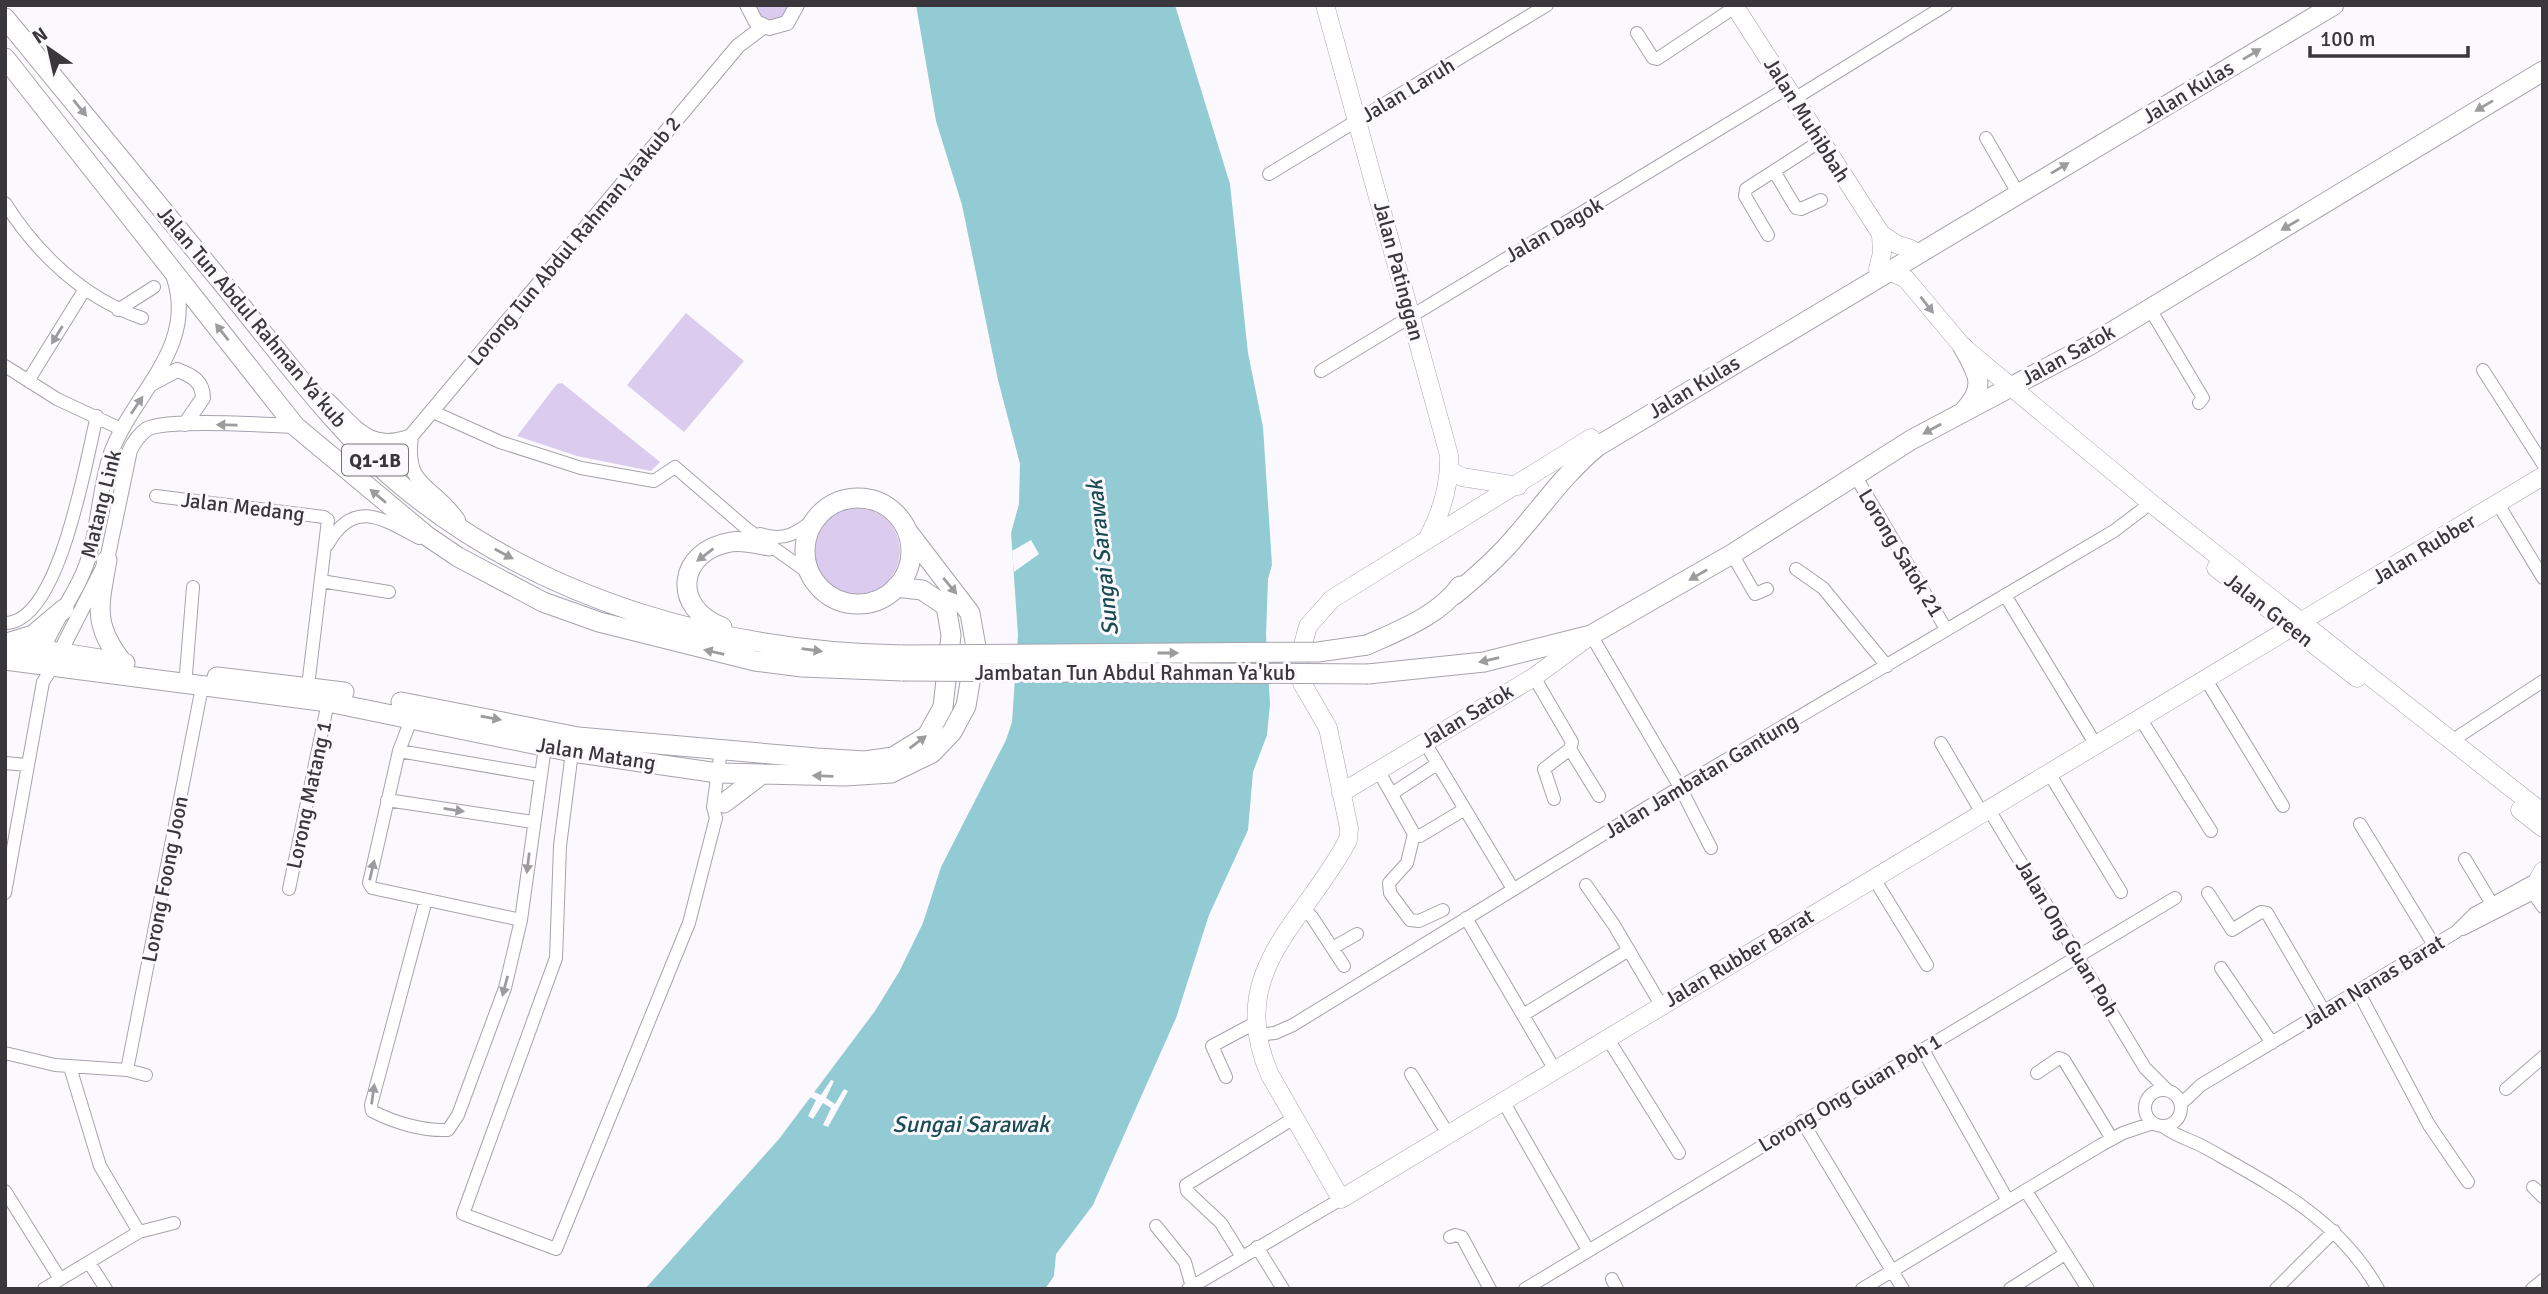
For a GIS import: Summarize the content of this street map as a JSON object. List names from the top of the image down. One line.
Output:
{"streets":{"main road":["Jalan Kulas","Jalan Muhibbah","Jalan Patinggan","Jalan Tun Abdul Rahman Ya'kub","Jalan Satok","Q1-1B","Jalan Rubber","Jalan Green","Jambatan Tun Abdul Rahman Ya'kub","Jalan Matang","Jalan Rubber Barat"],"street":["Jalan Laruh","Jalan Dagok","Lorong Tun Abdul Rahman Yaakub 2","Matang Link","Jalan Medang","Lorong Satok 21","Jalan Jambatan Gantung","Lorong Matang 1","Lorong Foong Joon","Jalan Ong Guan Poh","Jalan Nanas Barat","Lorong Ong Guan Poh 1"]},"crossings":[["Jalan Laruh","Jalan Patinggan"],["Jalan Kulas","Jalan Muhibbah"],["Jalan Kulas","Jalan Patinggan"],["Jalan Kulas","Jalan Satok"],["Jalan Kulas","Jambatan Tun Abdul Rahman Ya'kub"],["Jalan Kulas","Jalan Jambatan Gantung"],["Jalan Muhibbah","Jalan Dagok"],["Jalan Dagok","Jalan Patinggan"],["Jalan Tun Abdul Rahman Ya'kub","Matang Link"],["Jalan Tun Abdul Rahman Ya'kub","Jambatan Tun Abdul Rahman Ya'kub"],["Jalan Satok","Lorong Satok 21"],["Jalan Satok","Jalan Green"],["Jalan Satok","Jambatan Tun Abdul Rahman Ya'kub"],["Matang Link","Jalan Matang"],["Jalan Medang","Jalan Matang"],["Jalan Rubber","Jalan Green"],["Jalan Rubber","Jalan Rubber Barat"],["Lorong Satok 21","Jalan Jambatan Gantung"],["Jalan Green","Jalan Jambatan Gantung"],["Jalan Green","Jalan Rubber Barat"],["Jalan Matang","Lorong Matang 1"],["Jalan Matang","Lorong Foong Joon"],["Jalan Ong Guan Poh","Jalan Rubber Barat"],["Jalan Ong Guan Poh","Jalan Nanas Barat"],["Jalan Ong Guan Poh","Lorong Ong Guan Poh 1"]],"one_way":["Jalan Satok"],"water":["Sungai Sarawak"],"scale_bar":"100 m","north":"top left"}
